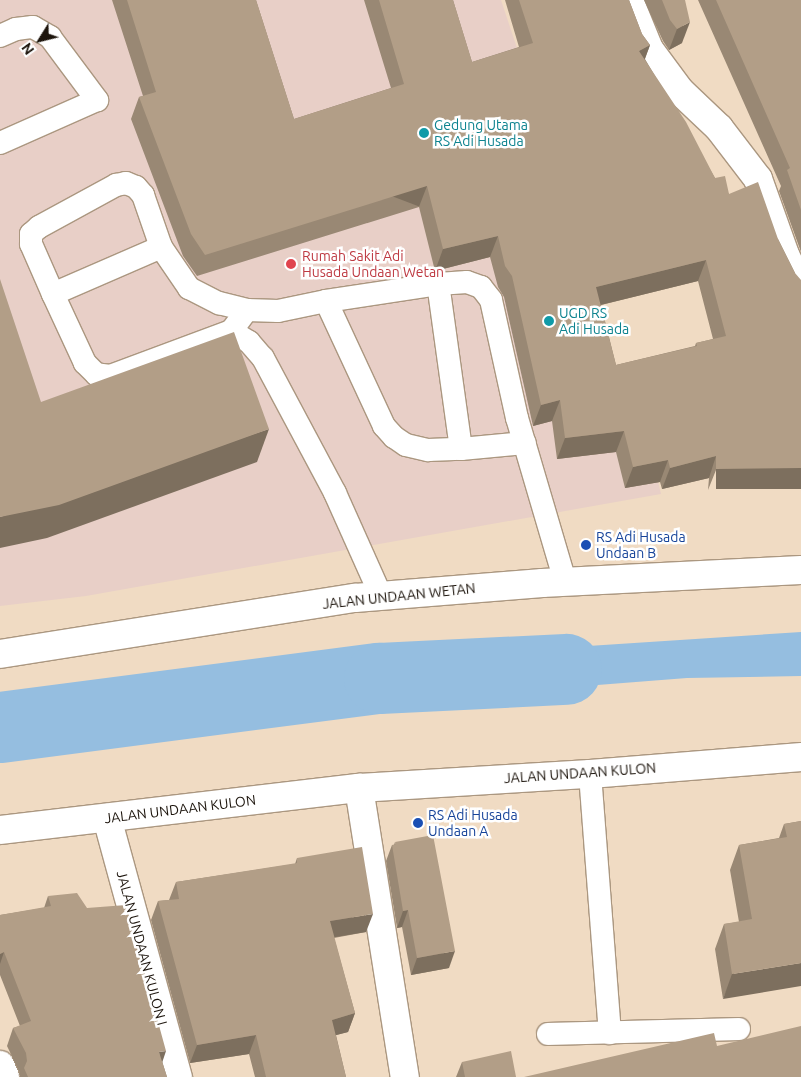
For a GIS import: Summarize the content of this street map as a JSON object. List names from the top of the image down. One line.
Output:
{"streets":{"main road":["JALAN UNDAAN WETAN","JALAN UNDAAN KULON","JALAN UNDAAN KULON I"]},"crossings":[["JALAN UNDAAN KULON","JALAN UNDAAN KULON I"]],"places":["Gedung Utama RS Adi Husada","Rumah Sakit Adi Husada Undaan Wetan","UGD RS Adi Husada","RS Adi Husada Undaan B","RS Adi Husada Undaan A"],"north":"bottom left"}
